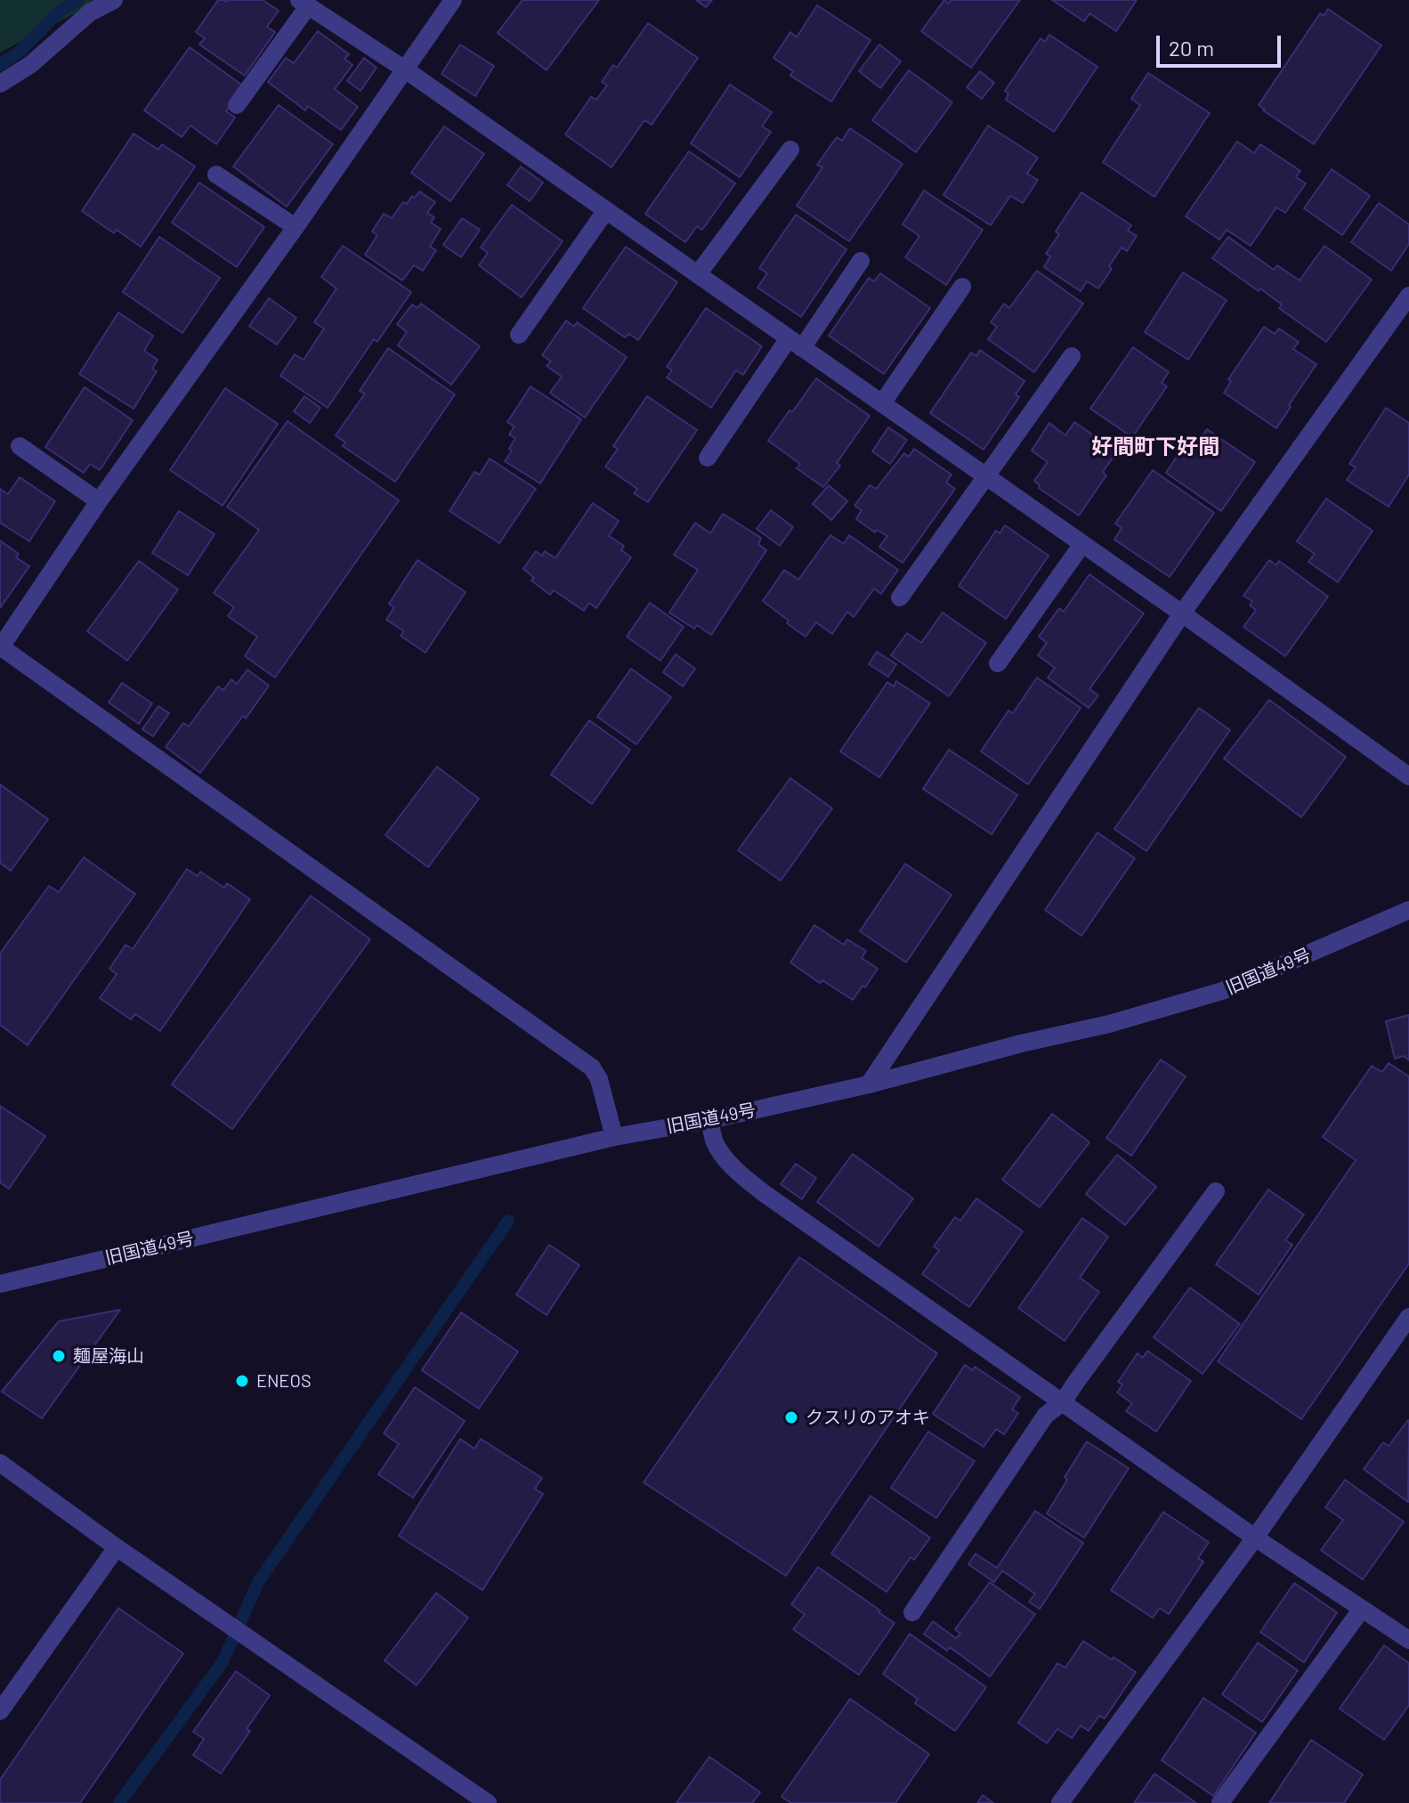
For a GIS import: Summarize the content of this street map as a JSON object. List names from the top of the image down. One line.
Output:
{"streets":{"street":["旧国道49号"]},"districts":["好間町下好間"],"places":["麺屋海山","ENEOS","クスリのアオキ"],"scale_bar":"20 m"}
